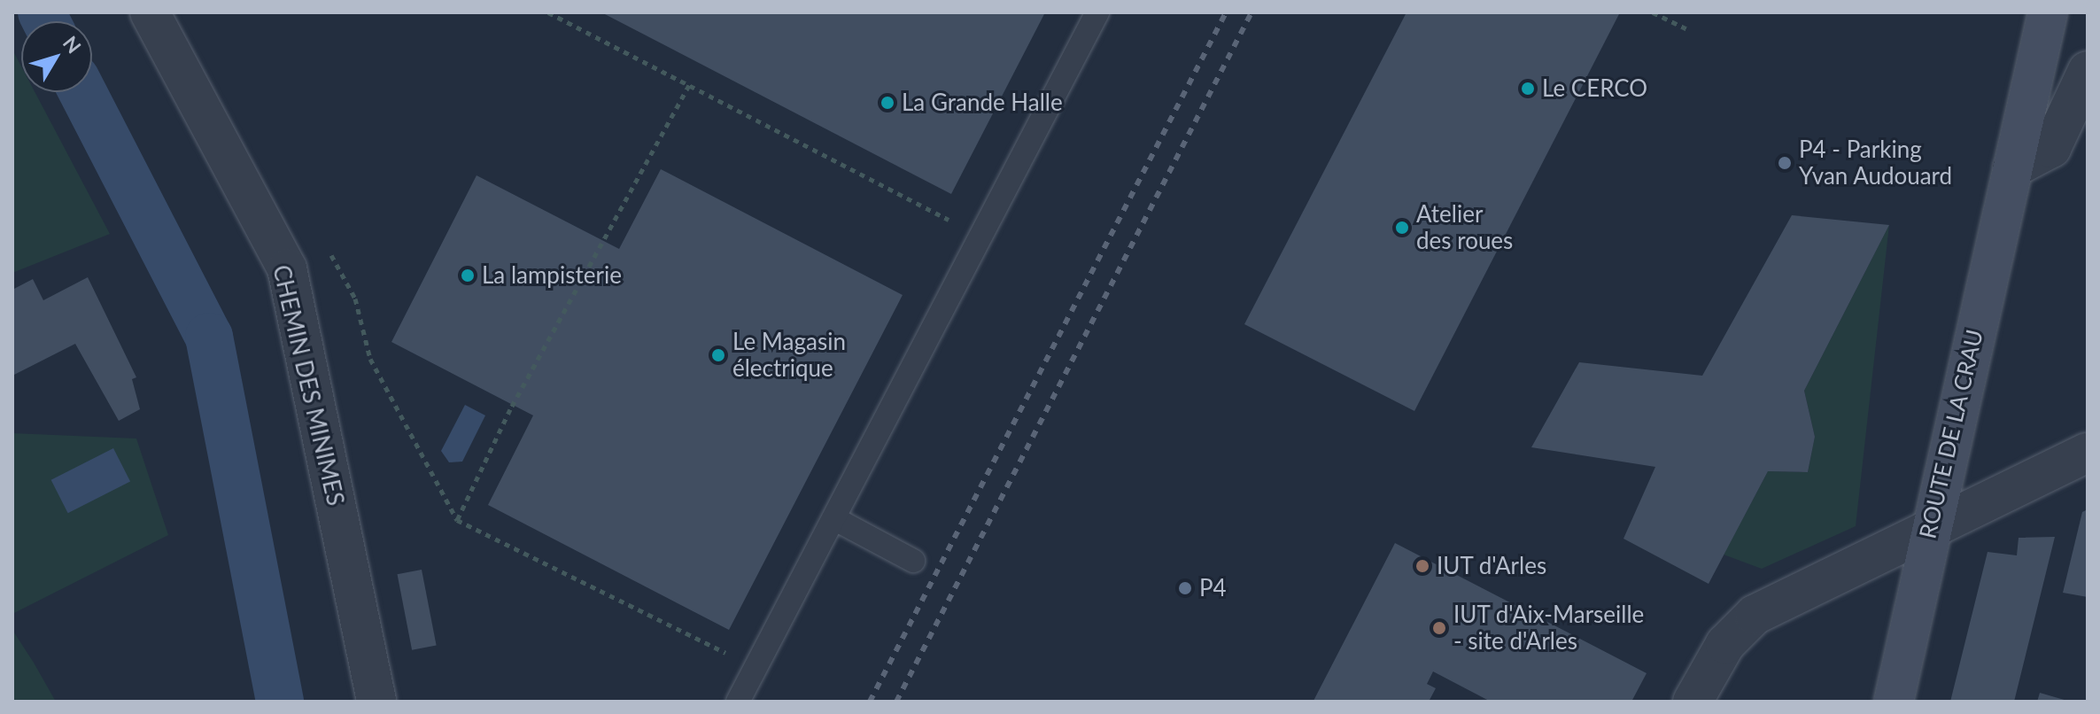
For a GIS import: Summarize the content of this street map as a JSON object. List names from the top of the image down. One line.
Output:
{"streets":{"main road":["ROUTE DE LA CRAU"],"street":["CHEMIN DES MINIMES"]},"places":["Le CERCO","La Grande Halle","P4 - Parking Yvan Audouard","Atelier des roues","La lampisterie","Le Magasin électrique","IUT d'Arles","P4","IUT d'Aix-Marseille - site d'Arles"],"north":"top right"}
